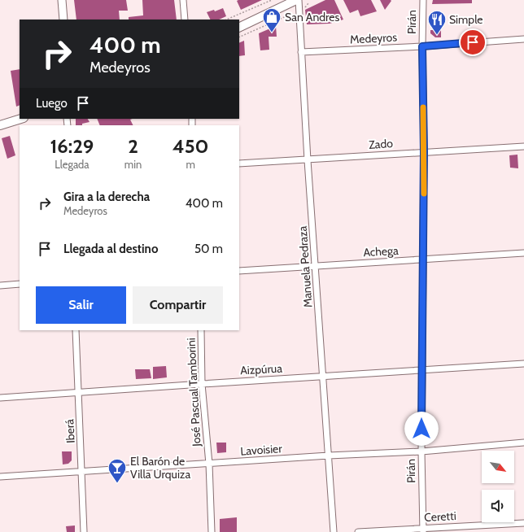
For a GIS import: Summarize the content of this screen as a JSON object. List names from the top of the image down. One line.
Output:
{"streets":{"street":["Pirán","Medeyros","Zado","Achega","Manuela Pedraza","Aizpúrua","José Pascual Tamborini","Iberá","Lavoisier","Ceretti"]},"crossings":[["Pirán","Medeyros"],["Pirán","Zado"],["Pirán","Achega"],["Pirán","Aizpúrua"],["Pirán","Lavoisier"],["Pirán","Ceretti"],["Medeyros","Manuela Pedraza"],["Zado","Manuela Pedraza"],["Achega","Manuela Pedraza"],["Manuela Pedraza","Aizpúrua"],["Manuela Pedraza","Lavoisier"],["Aizpúrua","José Pascual Tamborini"],["Aizpúrua","Iberá"],["José Pascual Tamborini","Lavoisier"],["Iberá","Lavoisier"]],"places":{"shop":["San Andres"],"restaurant":["Simple"],"bar":["El Barón de Villa Urquiza"]},"north":"bottom right","page":{"turn":["400 m","Medeyros"],"then":"Luego","eta":["16:29","Llegada","2","min","450","m"],"list":[{"name":"Gira a la derecha","note":"Medeyros","value":"400 m"},{"name":"Llegada al destino","value":"50 m"}],"buttons":["Salir","Compartir"]}}
